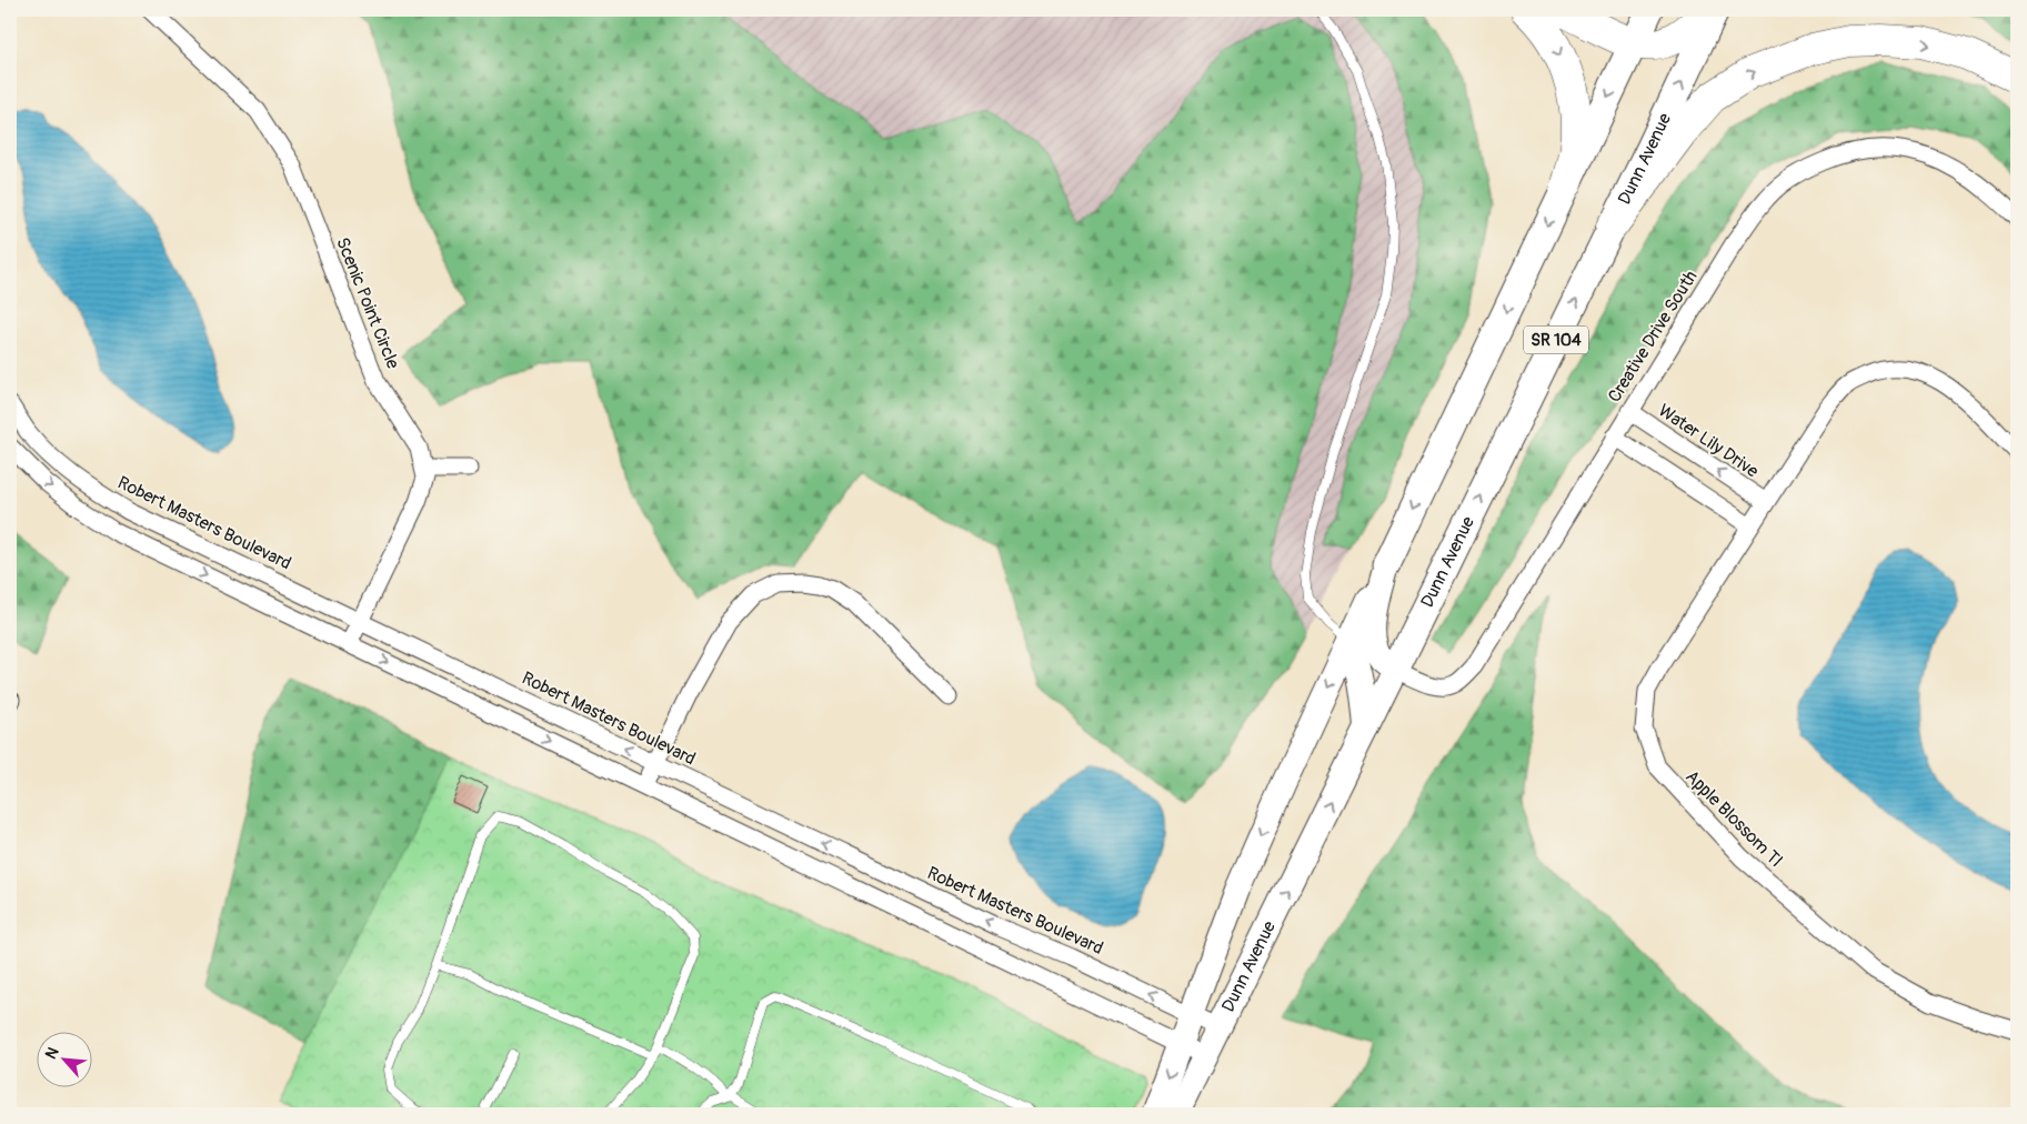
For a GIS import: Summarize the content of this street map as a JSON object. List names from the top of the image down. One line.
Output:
{"streets":{"main road":["Dunn Avenue","SR 104"],"street":["Scenic Point Circle","Creative Drive South","Water Lily Drive","Robert Masters Boulevard","Apple Blossom Tl"]},"crossings":[["Dunn Avenue","Creative Drive South"],["Dunn Avenue","Robert Masters Boulevard"],["Scenic Point Circle","Robert Masters Boulevard"],["Creative Drive South","Water Lily Drive"],["Water Lily Drive","Apple Blossom Tl"]],"north":"top left"}
